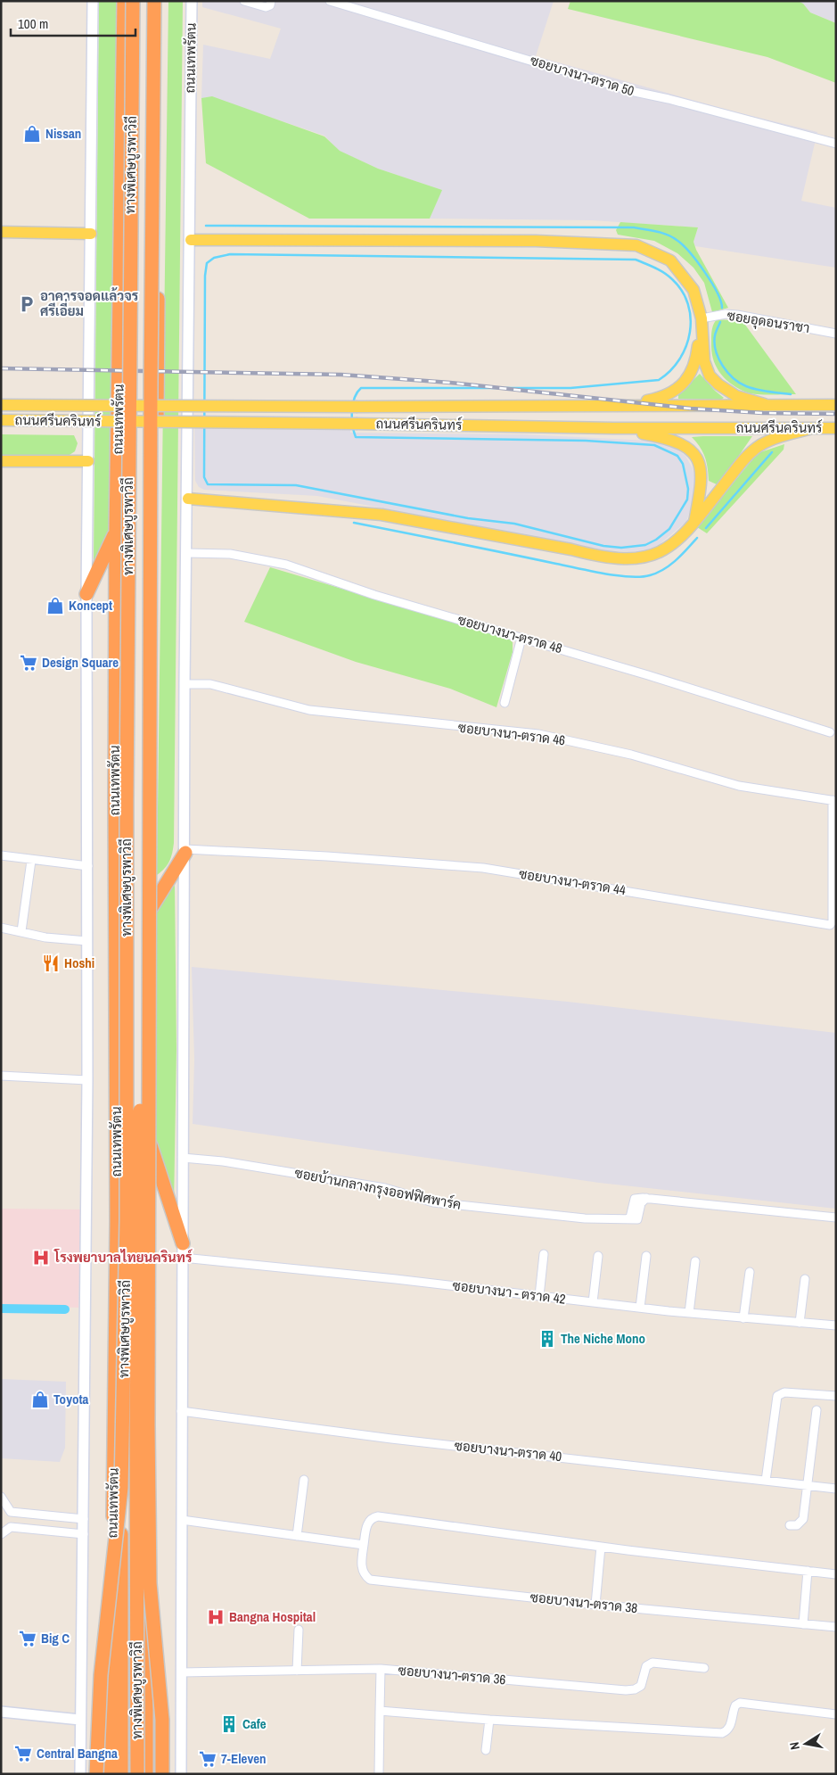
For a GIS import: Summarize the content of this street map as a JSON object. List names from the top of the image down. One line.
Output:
{"streets":{"highway":["ถนนเทพรัตน","ทางพิเศษบูรพาวิถี"],"main road":["ถนนศรีนครินทร์"],"street":["ซอยบางนา-ตราด 50","ซอยอุดอนราชา","ซอยบางนา-ตราด 48","ซอยบางนา-ตราด 46","ซอยบางนา-ตราด 44","ซอยบ้านกลางกรุงออฟฟิศพาร์ค","ซอยบางนา - ตราด 42","ซอยบางนา-ตราด 40","ซอยบางนา-ตราด 38","ซอยบางนา-ตราด 36"]},"crossings":[["ถนนเทพรัตน","ซอยบางนา-ตราด 48"],["ถนนเทพรัตน","ซอยบางนา-ตราด 46"],["ถนนเทพรัตน","ซอยบางนา-ตราด 44"],["ถนนเทพรัตน","ซอยบ้านกลางกรุงออฟฟิศพาร์ค"],["ถนนเทพรัตน","ซอยบางนา - ตราด 42"],["ถนนเทพรัตน","ซอยบางนา-ตราด 40"],["ถนนเทพรัตน","ซอยบางนา-ตราด 36"],["ซอยบางนา-ตราด 46","ซอยบางนา-ตราด 44"]],"places":{"shop":["Nissan","Koncept","Toyota"],"parking":["อาคารจอดแล้วจร ศรีเอี่ยม"],"supermarket":["Design Square","Big C","Central Bangna","7-Eleven"],"restaurant":["Hoshi"],"hospital":["โรงพยาบาลไทยนครินทร์","Bangna Hospital"],"building":["The Niche Mono","Cafe"]},"scale_bar":"100 m","north":"left"}
